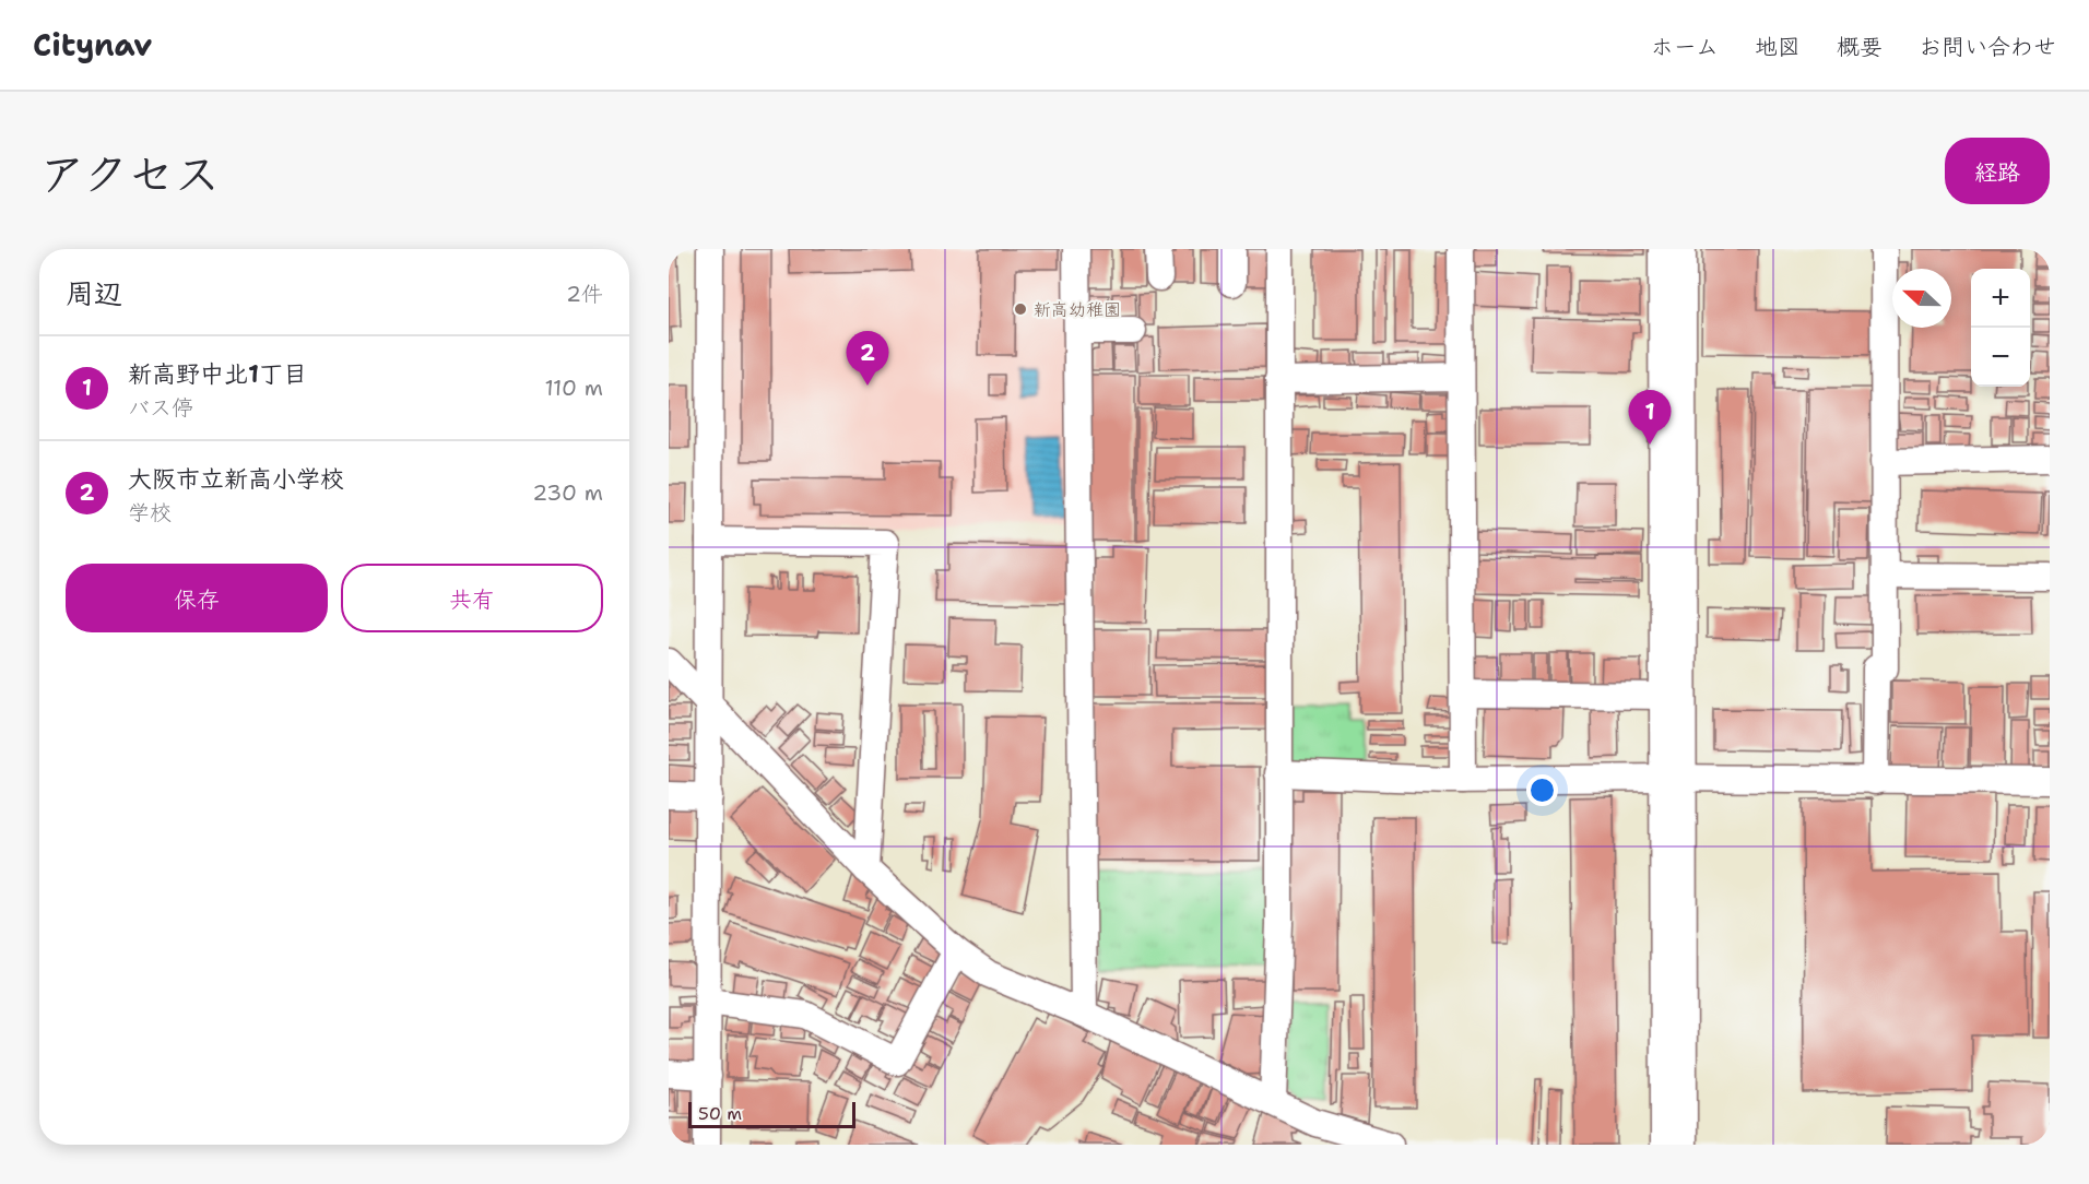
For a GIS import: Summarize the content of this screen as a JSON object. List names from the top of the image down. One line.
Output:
{"places":["新高幼稚園"],"scale_bar":"50 m","north":"left","page":{"header":"Citynav","nav":["ホーム","地図","概要","お問い合わせ"],"title":"アクセス","buttons":["経路",["保存","共有"]],"heading":["周辺","2件"],"map_buttons":["+","−"],"pins":["2","1"],"list":[{"mark":"1","name":"新高野中北1丁目","note":"バス停","value":"110 m"},{"mark":"2","name":"大阪市立新高小学校","note":"学校","value":"230 m"}],"scale":"50 m"}}
